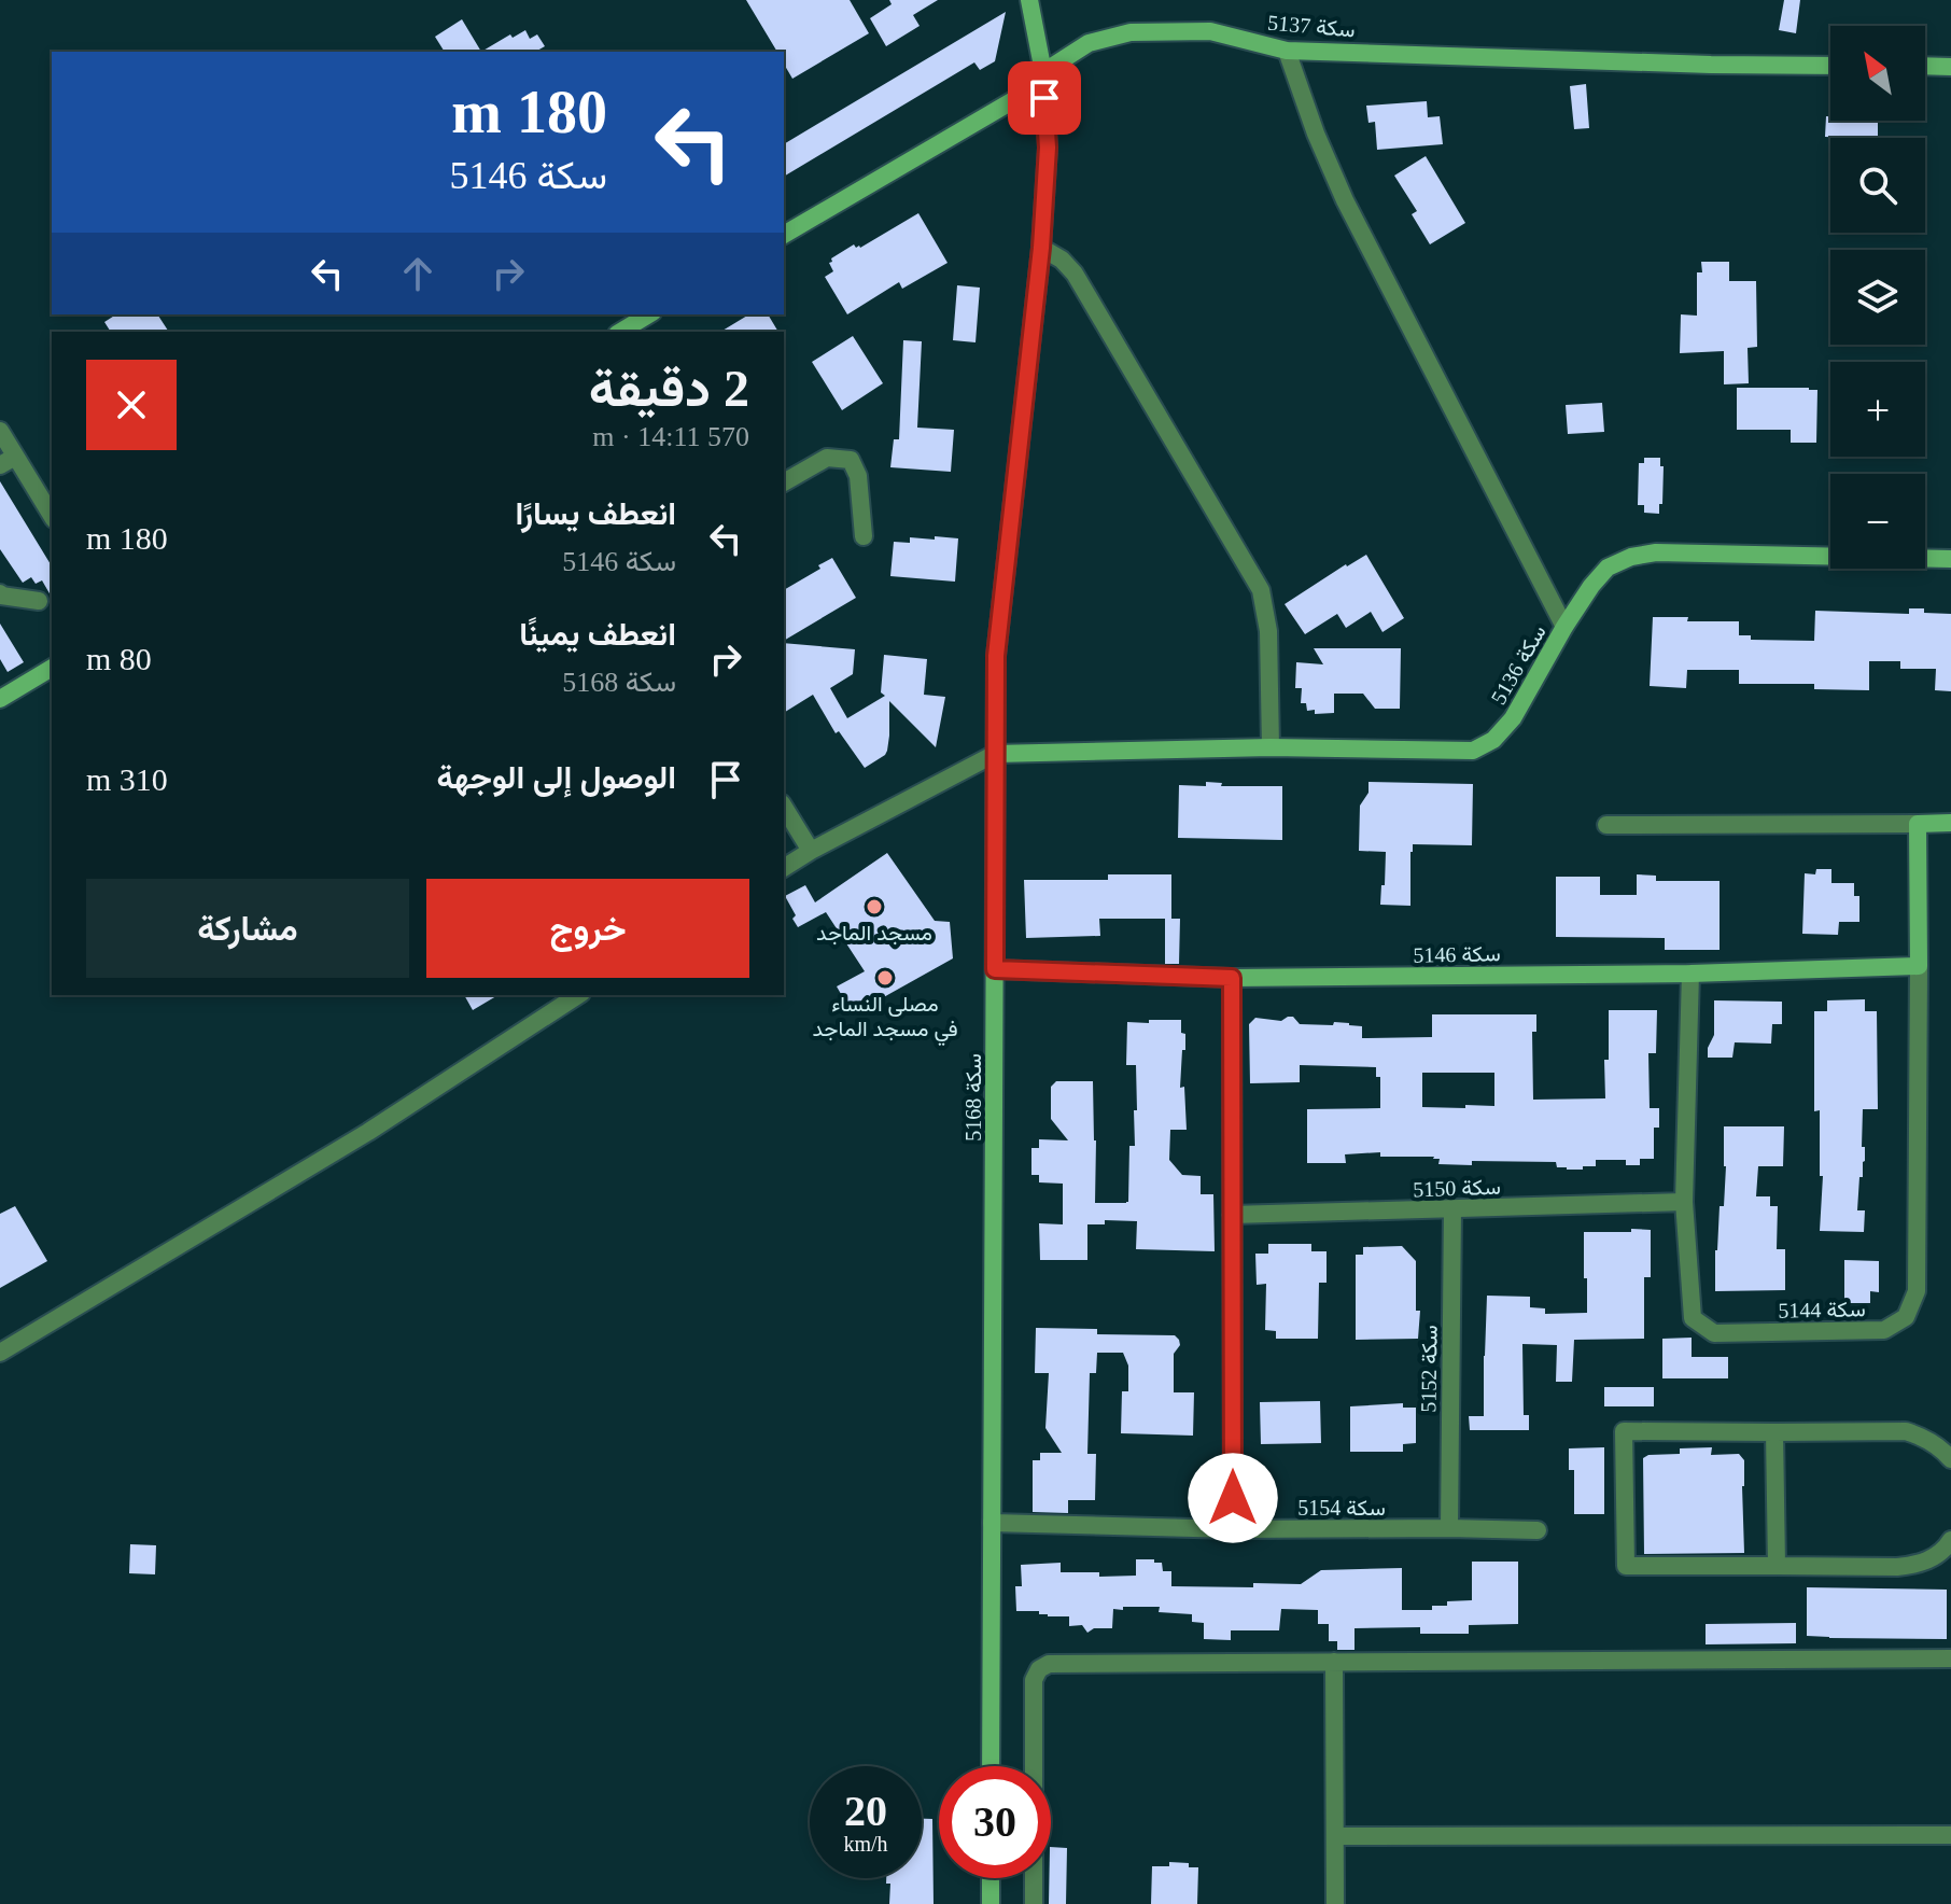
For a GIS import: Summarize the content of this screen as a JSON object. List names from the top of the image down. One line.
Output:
{"streets":{"street":["سكة 5137","سكة 5136","سكة 5146","سكة 5168","سكة 5150","سكة 5144","سكة 5152","سكة 5154"]},"crossings":[["سكة 5137","سكة 5168"],["سكة 5136","سكة 5168"],["سكة 5146","سكة 5168"],["سكة 5146","سكة 5144"],["سكة 5168","سكة 5154"],["سكة 5150","سكة 5144"],["سكة 5150","سكة 5152"],["سكة 5152","سكة 5154"]],"places":["مسجد الماجد","مصلى النساء في مسجد الماجد"],"north":"top left","page":{"map_buttons":["+","−"],"turn":["180 m","سكة 5146"],"heading":["2 دقيقة","570 m · 14:11"],"list":[{"name":"انعطف يسارًا","note":"سكة 5146","value":"180 m"},{"name":"انعطف يمينًا","note":"سكة 5168","value":"80 m"},{"name":"الوصول إلى الوجهة","value":"310 m"}],"buttons":["خروج","مشاركة"],"speed":"20 km/h","limit":"30"}}
